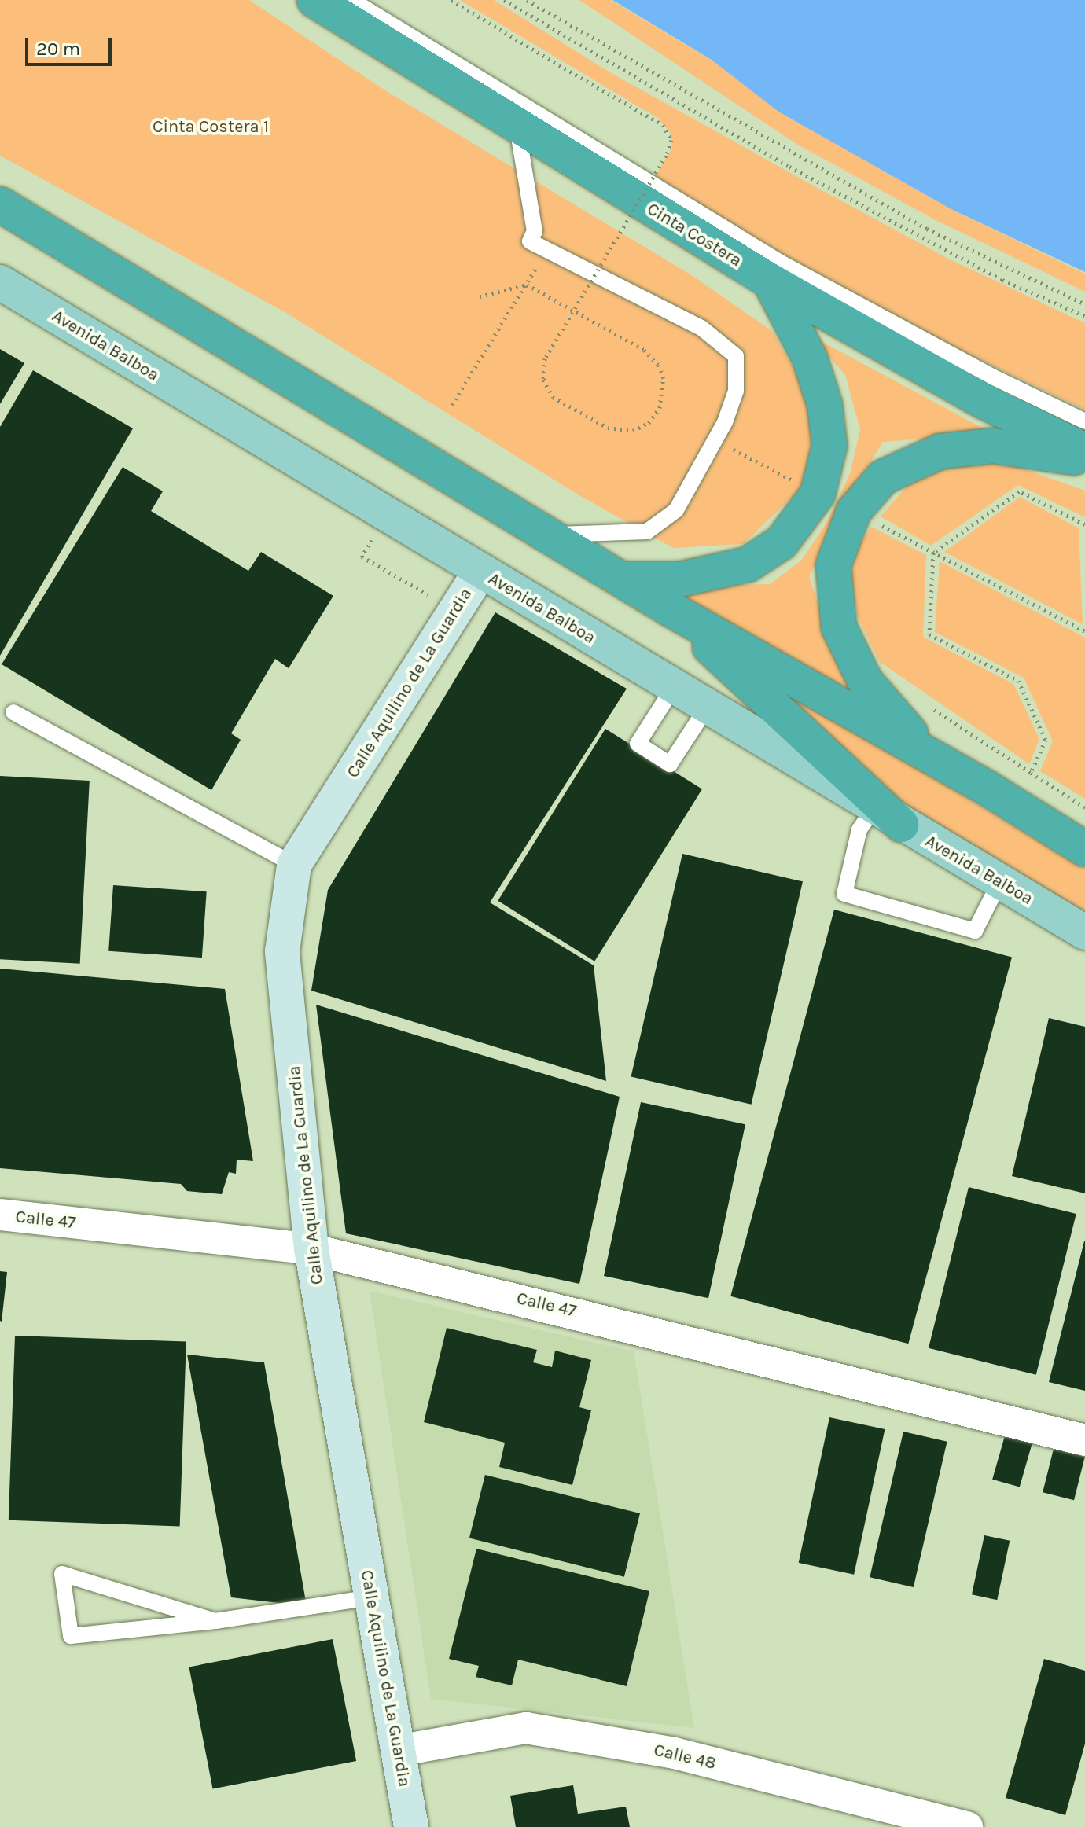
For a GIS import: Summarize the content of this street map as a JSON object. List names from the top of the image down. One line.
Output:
{"streets":{"highway":["Cinta Costera"],"main road":["Avenida Balboa"],"street":["Calle Aquilino de La Guardia","Calle 47","Calle 48"]},"crossings":[["Avenida Balboa","Calle Aquilino de La Guardia"],["Calle Aquilino de La Guardia","Calle 47"],["Calle Aquilino de La Guardia","Calle 48"]],"parks":["Cinta Costera 1"],"scale_bar":"20 m"}
